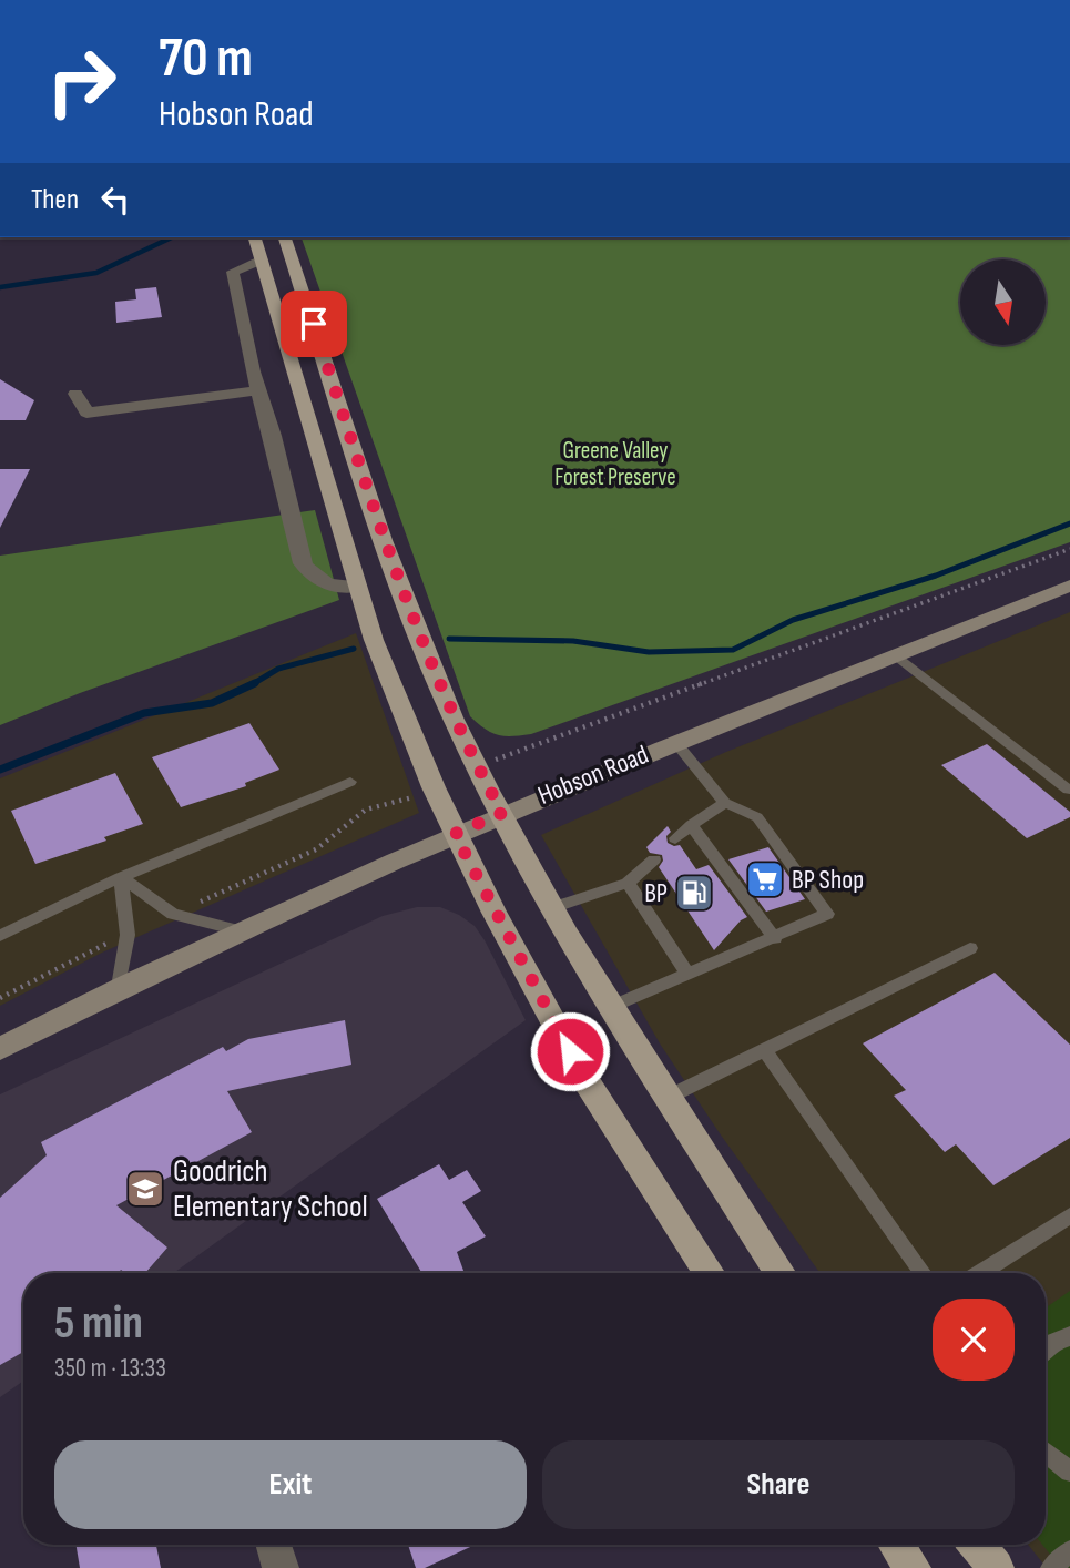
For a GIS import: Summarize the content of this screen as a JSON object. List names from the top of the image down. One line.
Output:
{"streets":{"main road":["Hobson Road"]},"parks":["Greene Valley Forest Preserve"],"places":{"supermarket":["BP Shop"],"fuel station":["BP"],"school or university":["Goodrich Elementary School"]},"north":"bottom","page":{"turn":["70 m","Hobson Road"],"then":"Then","heading":["5 min","350 m · 13:33"],"buttons":["Exit","Share"]}}
